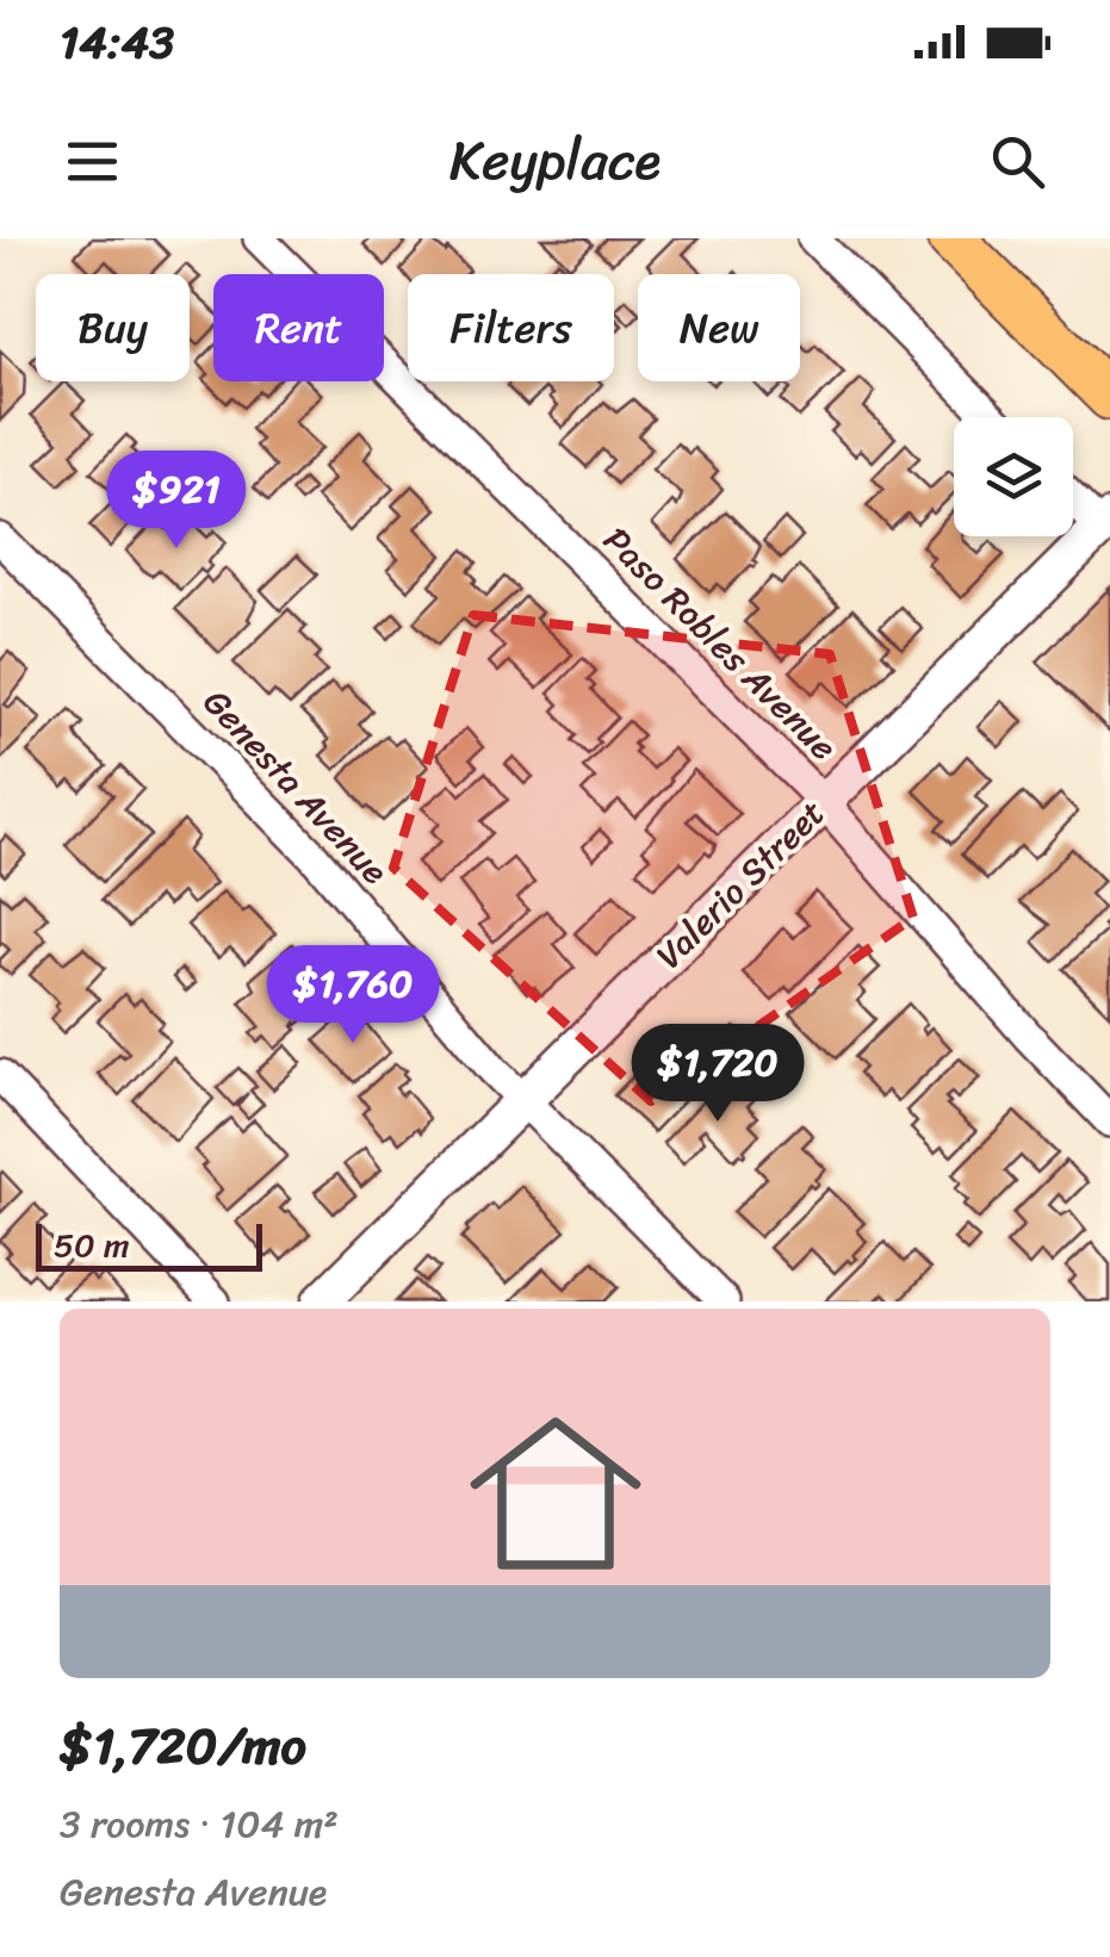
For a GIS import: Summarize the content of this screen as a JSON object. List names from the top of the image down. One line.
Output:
{"streets":{"street":["Paso Robles Avenue","Genesta Avenue","Valerio Street"]},"crossings":[["Paso Robles Avenue","Valerio Street"],["Genesta Avenue","Valerio Street"]],"scale_bar":"50 m","page":{"status":"14:43","header":"Keyplace","chip":["Buy","Rent","Filters","New"],"price":["$921","$1,760","$1,720"],"scale":"50 m","list":[{"name":"$1,720/mo","note":"3 rooms · 104 m² · Genesta Avenue"}]}}
